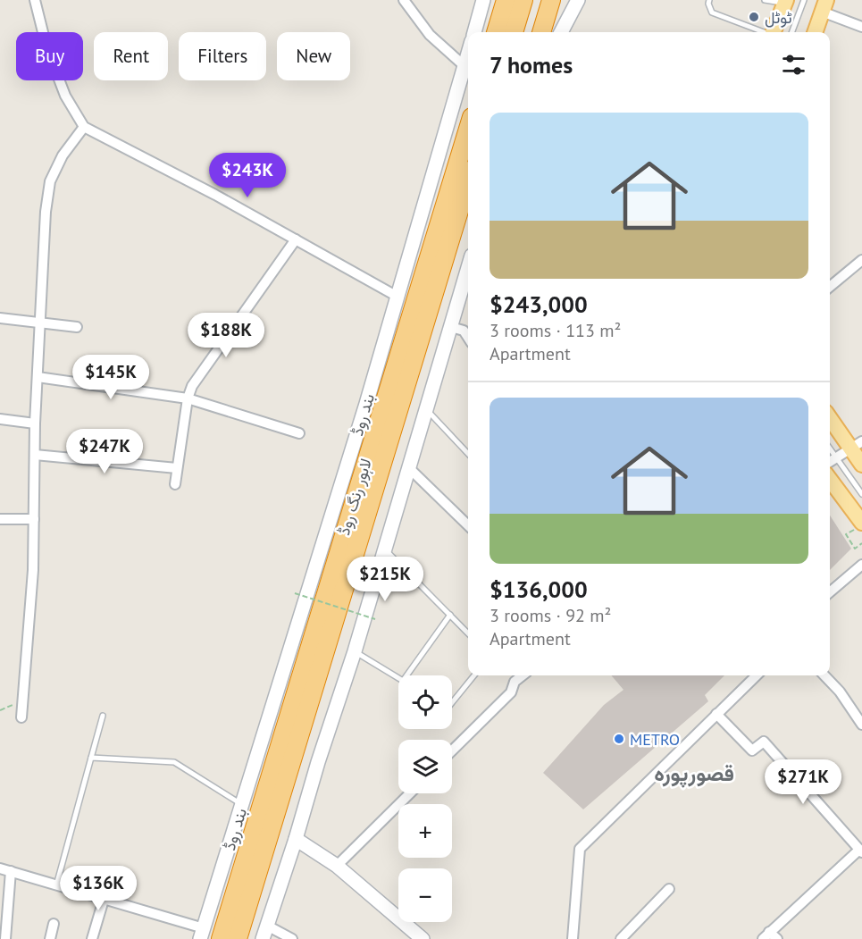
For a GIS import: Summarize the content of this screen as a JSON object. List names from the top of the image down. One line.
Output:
{"streets":{"highway":["لاہور رنگ روڈ"],"main road":["بند روڈ"]},"districts":["قصورپورہ"],"places":["ٹوٹل","METRO"],"page":{"chip":["Buy","Rent","Filters","New"],"heading":"7 homes","list":[{"name":"$243,000","note":"3 rooms · 113 m² · Apartment"},{"name":"$136,000","note":"3 rooms · 92 m² · Apartment"}],"price":["$243K","$188K","$145K","$247K","$215K","$271K","$136K"],"map_buttons":["+","−"]}}
